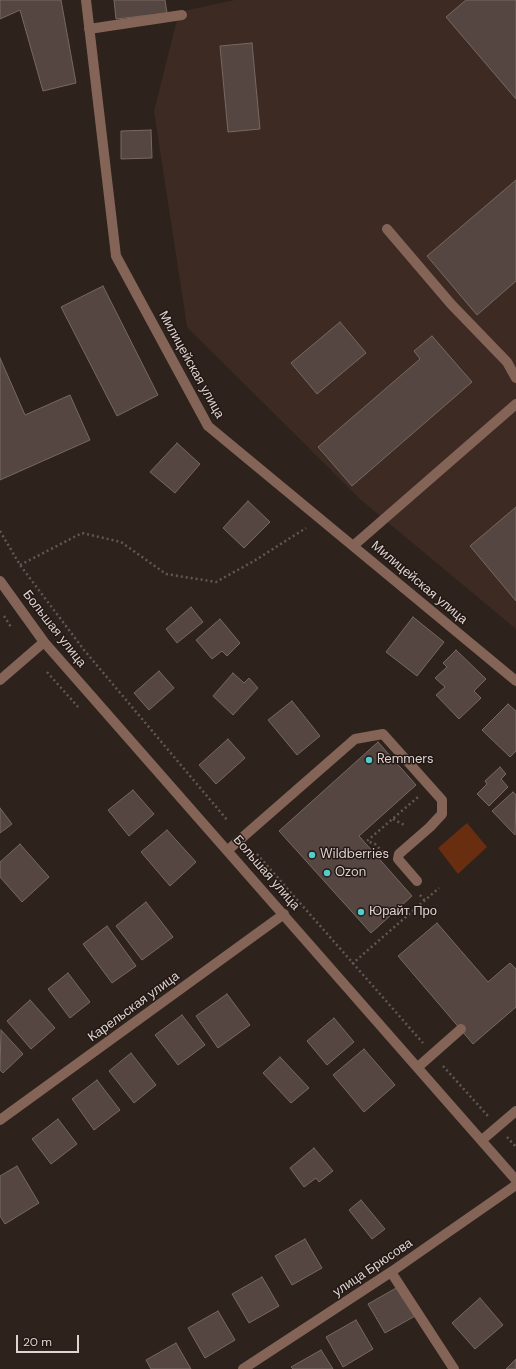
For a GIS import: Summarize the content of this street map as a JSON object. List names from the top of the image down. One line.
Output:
{"streets":{"street":["Милицейская улица","Большая улица","Карельская улица","улица Брюсова"]},"crossings":[["Большая улица","Карельская улица"]],"places":["Remmers","Wildberries","Ozon","Юрайт Про"],"scale_bar":"20 m"}
